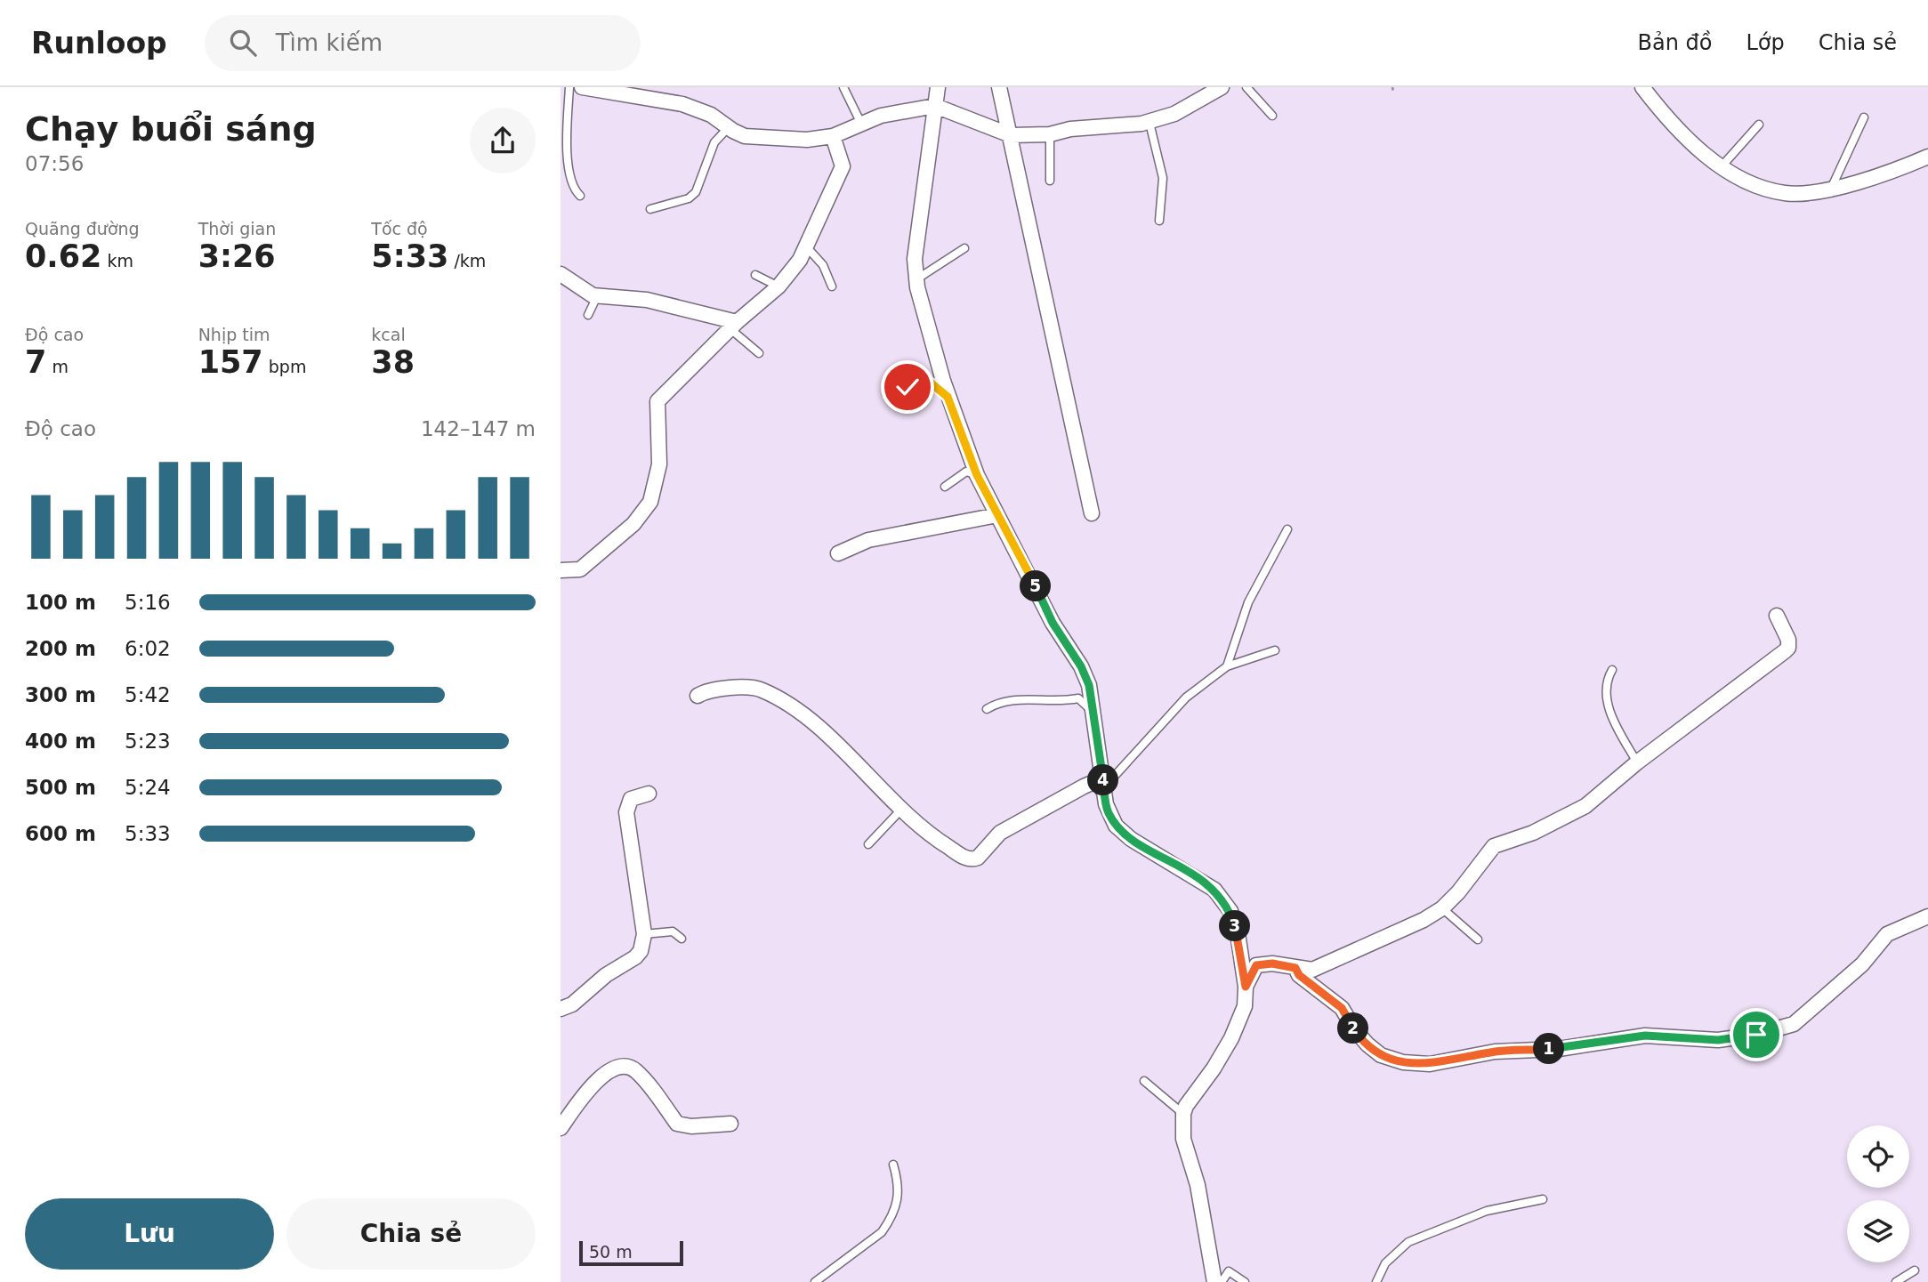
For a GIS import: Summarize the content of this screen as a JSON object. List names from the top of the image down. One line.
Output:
{"scale_bar":"50 m","page":{"header":"Runloop","search":"Tìm kiếm","nav":["Bản đồ","Lớp","Chia sẻ"],"heading":["Chạy buổi sáng","07:56"],"stats":[["Quãng đường","0.62 km"],["Thời gian","3:26"],["Tốc độ","5:33 /km"],["Độ cao","7 m"],["Nhịp tim","157 bpm"],["kcal","38"]],"chart":["Độ cao","142–147 m"],"pins":["5","4","3","2","1"],"list":[{"name":"100 m","note":"5:16"},{"name":"200 m","note":"6:02"},{"name":"300 m","note":"5:42"},{"name":"400 m","note":"5:23"},{"name":"500 m","note":"5:24"},{"name":"600 m","note":"5:33"}],"buttons":["Lưu","Chia sẻ"],"scale":"50 m"}}
